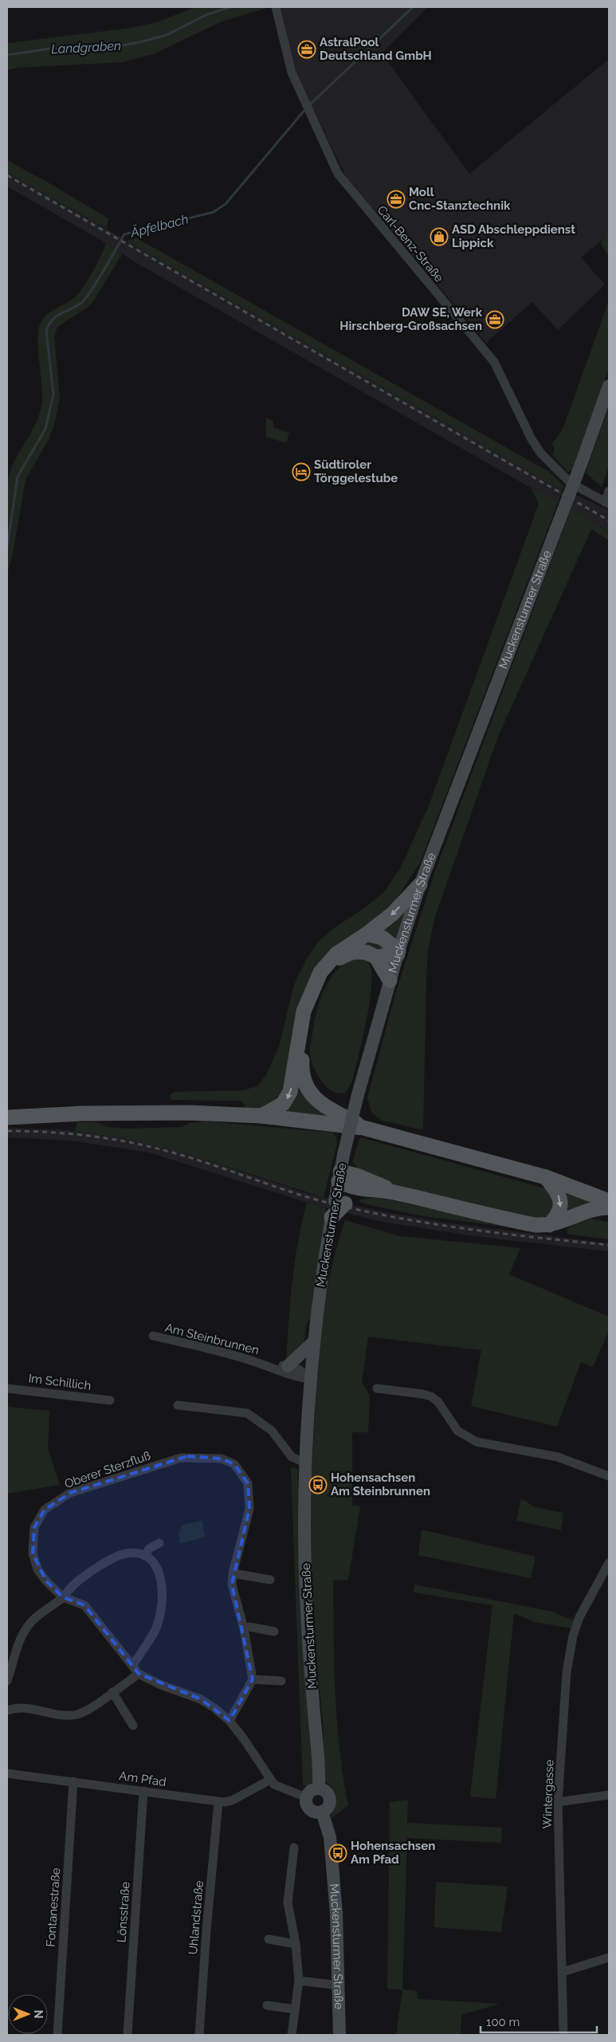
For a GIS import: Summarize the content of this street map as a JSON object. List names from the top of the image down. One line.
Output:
{"streets":{"street":["Carl-Benz-Straße","Muckensturmer Straße","Am Steinbrunnen","Im Schillich","Oberer Sterzfluß","Am Pfad","Wintergasse","Fontanestraße","Lönsstraße","Uhlandstraße"]},"crossings":[["Muckensturmer Straße","Am Steinbrunnen"],["Muckensturmer Straße","Oberer Sterzfluß"],["Oberer Sterzfluß","Am Pfad"],["Am Pfad","Fontanestraße"],["Am Pfad","Lönsstraße"],["Am Pfad","Uhlandstraße"]],"water":["Landgraben","Äpfelbach"],"places":{"office":["AstralPool Deutschland GmbH","Moll Cnc-Stanztechnik","DAW SE, Werk Hirschberg-Großsachsen"],"shop":["ASD Abschleppdienst Lippick"],"hotel":["Südtiroler Törggelestube"],"bus stop":["Hohensachsen Am Steinbrunnen","Hohensachsen Am Pfad"]},"scale_bar":"100 m","north":"right"}
